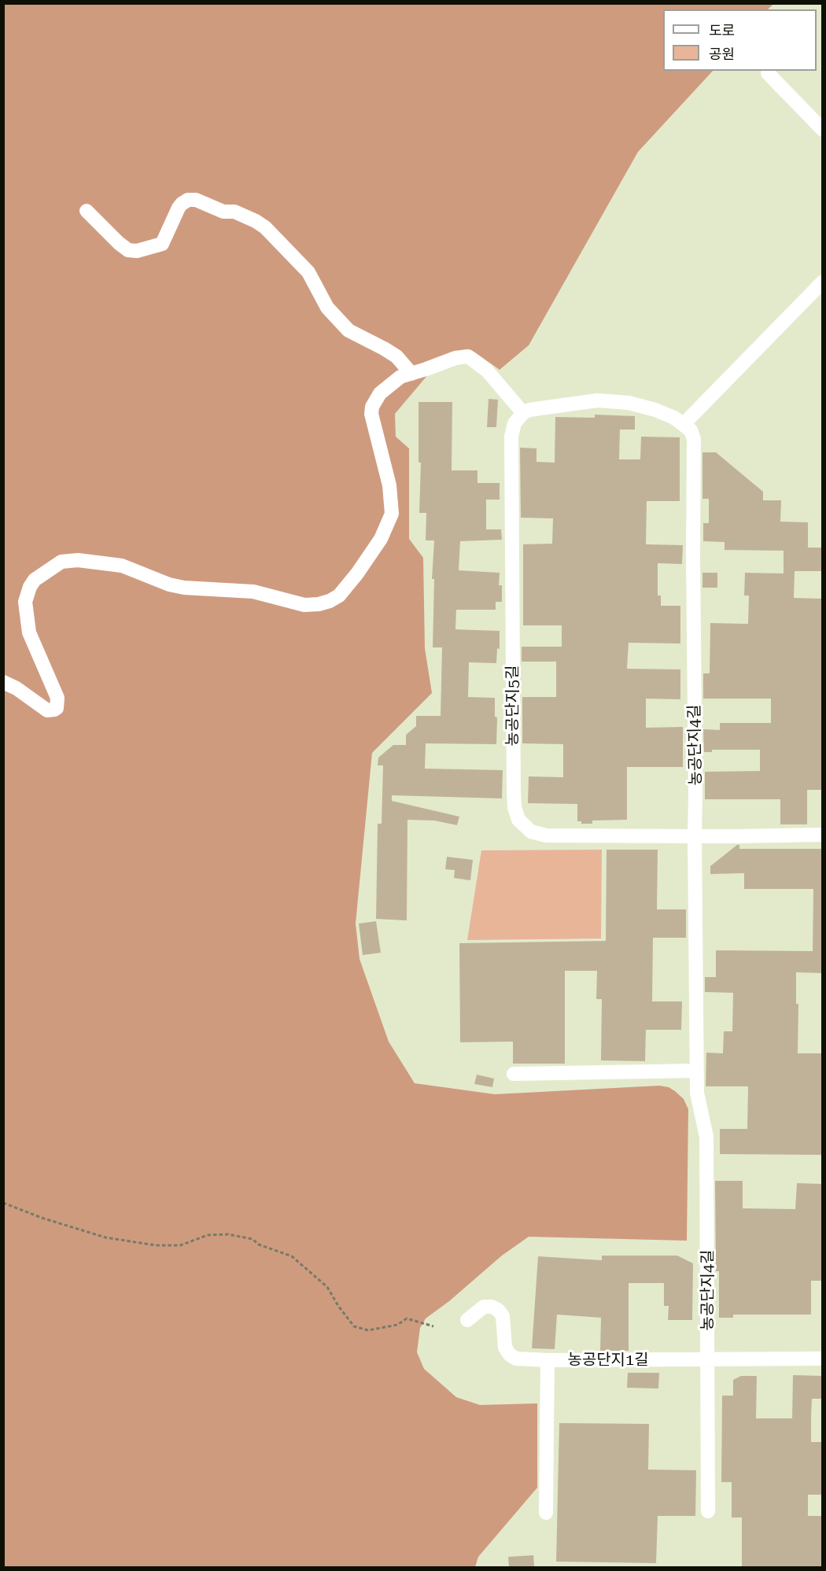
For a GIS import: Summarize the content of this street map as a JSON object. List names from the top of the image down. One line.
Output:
{"streets":{"street":["농공단지5길","농공단지4길","농공단지1길"]},"crossings":[["농공단지5길","농공단지4길"],["농공단지4길","농공단지1길"]],"legend":["도로","공원"]}
